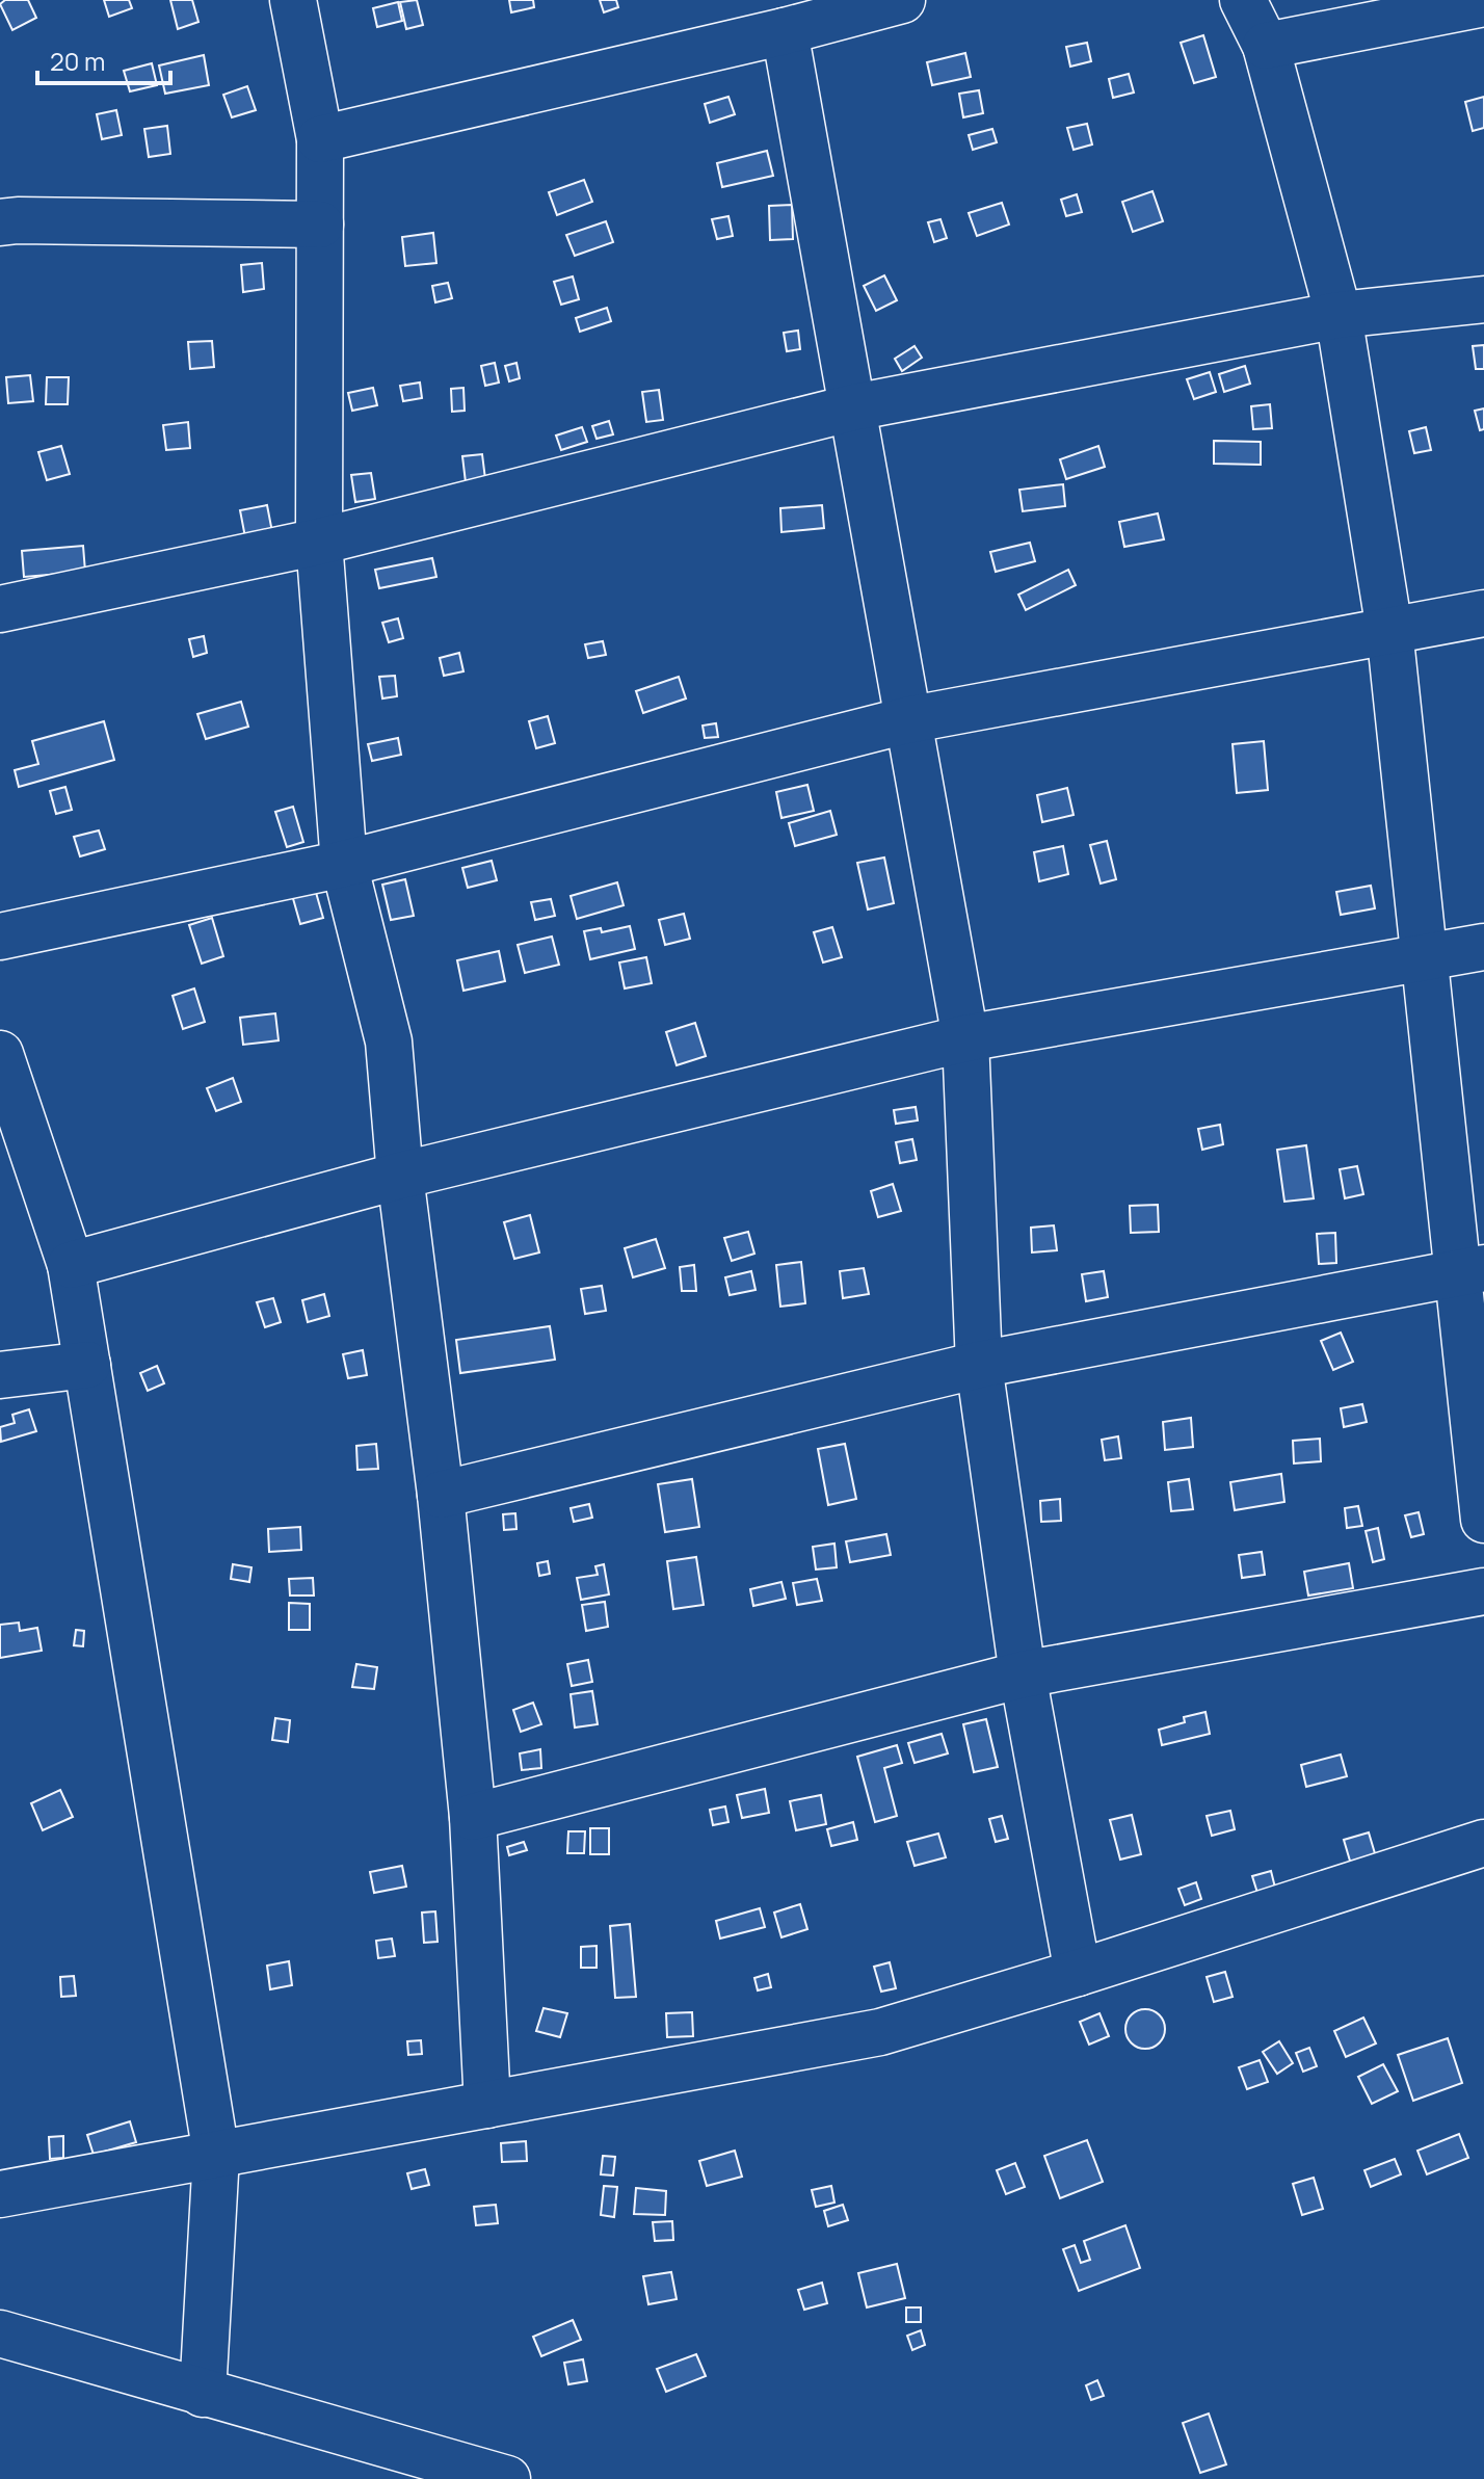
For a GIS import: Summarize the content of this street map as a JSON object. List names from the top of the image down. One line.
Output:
{"scale_bar":"20 m"}
